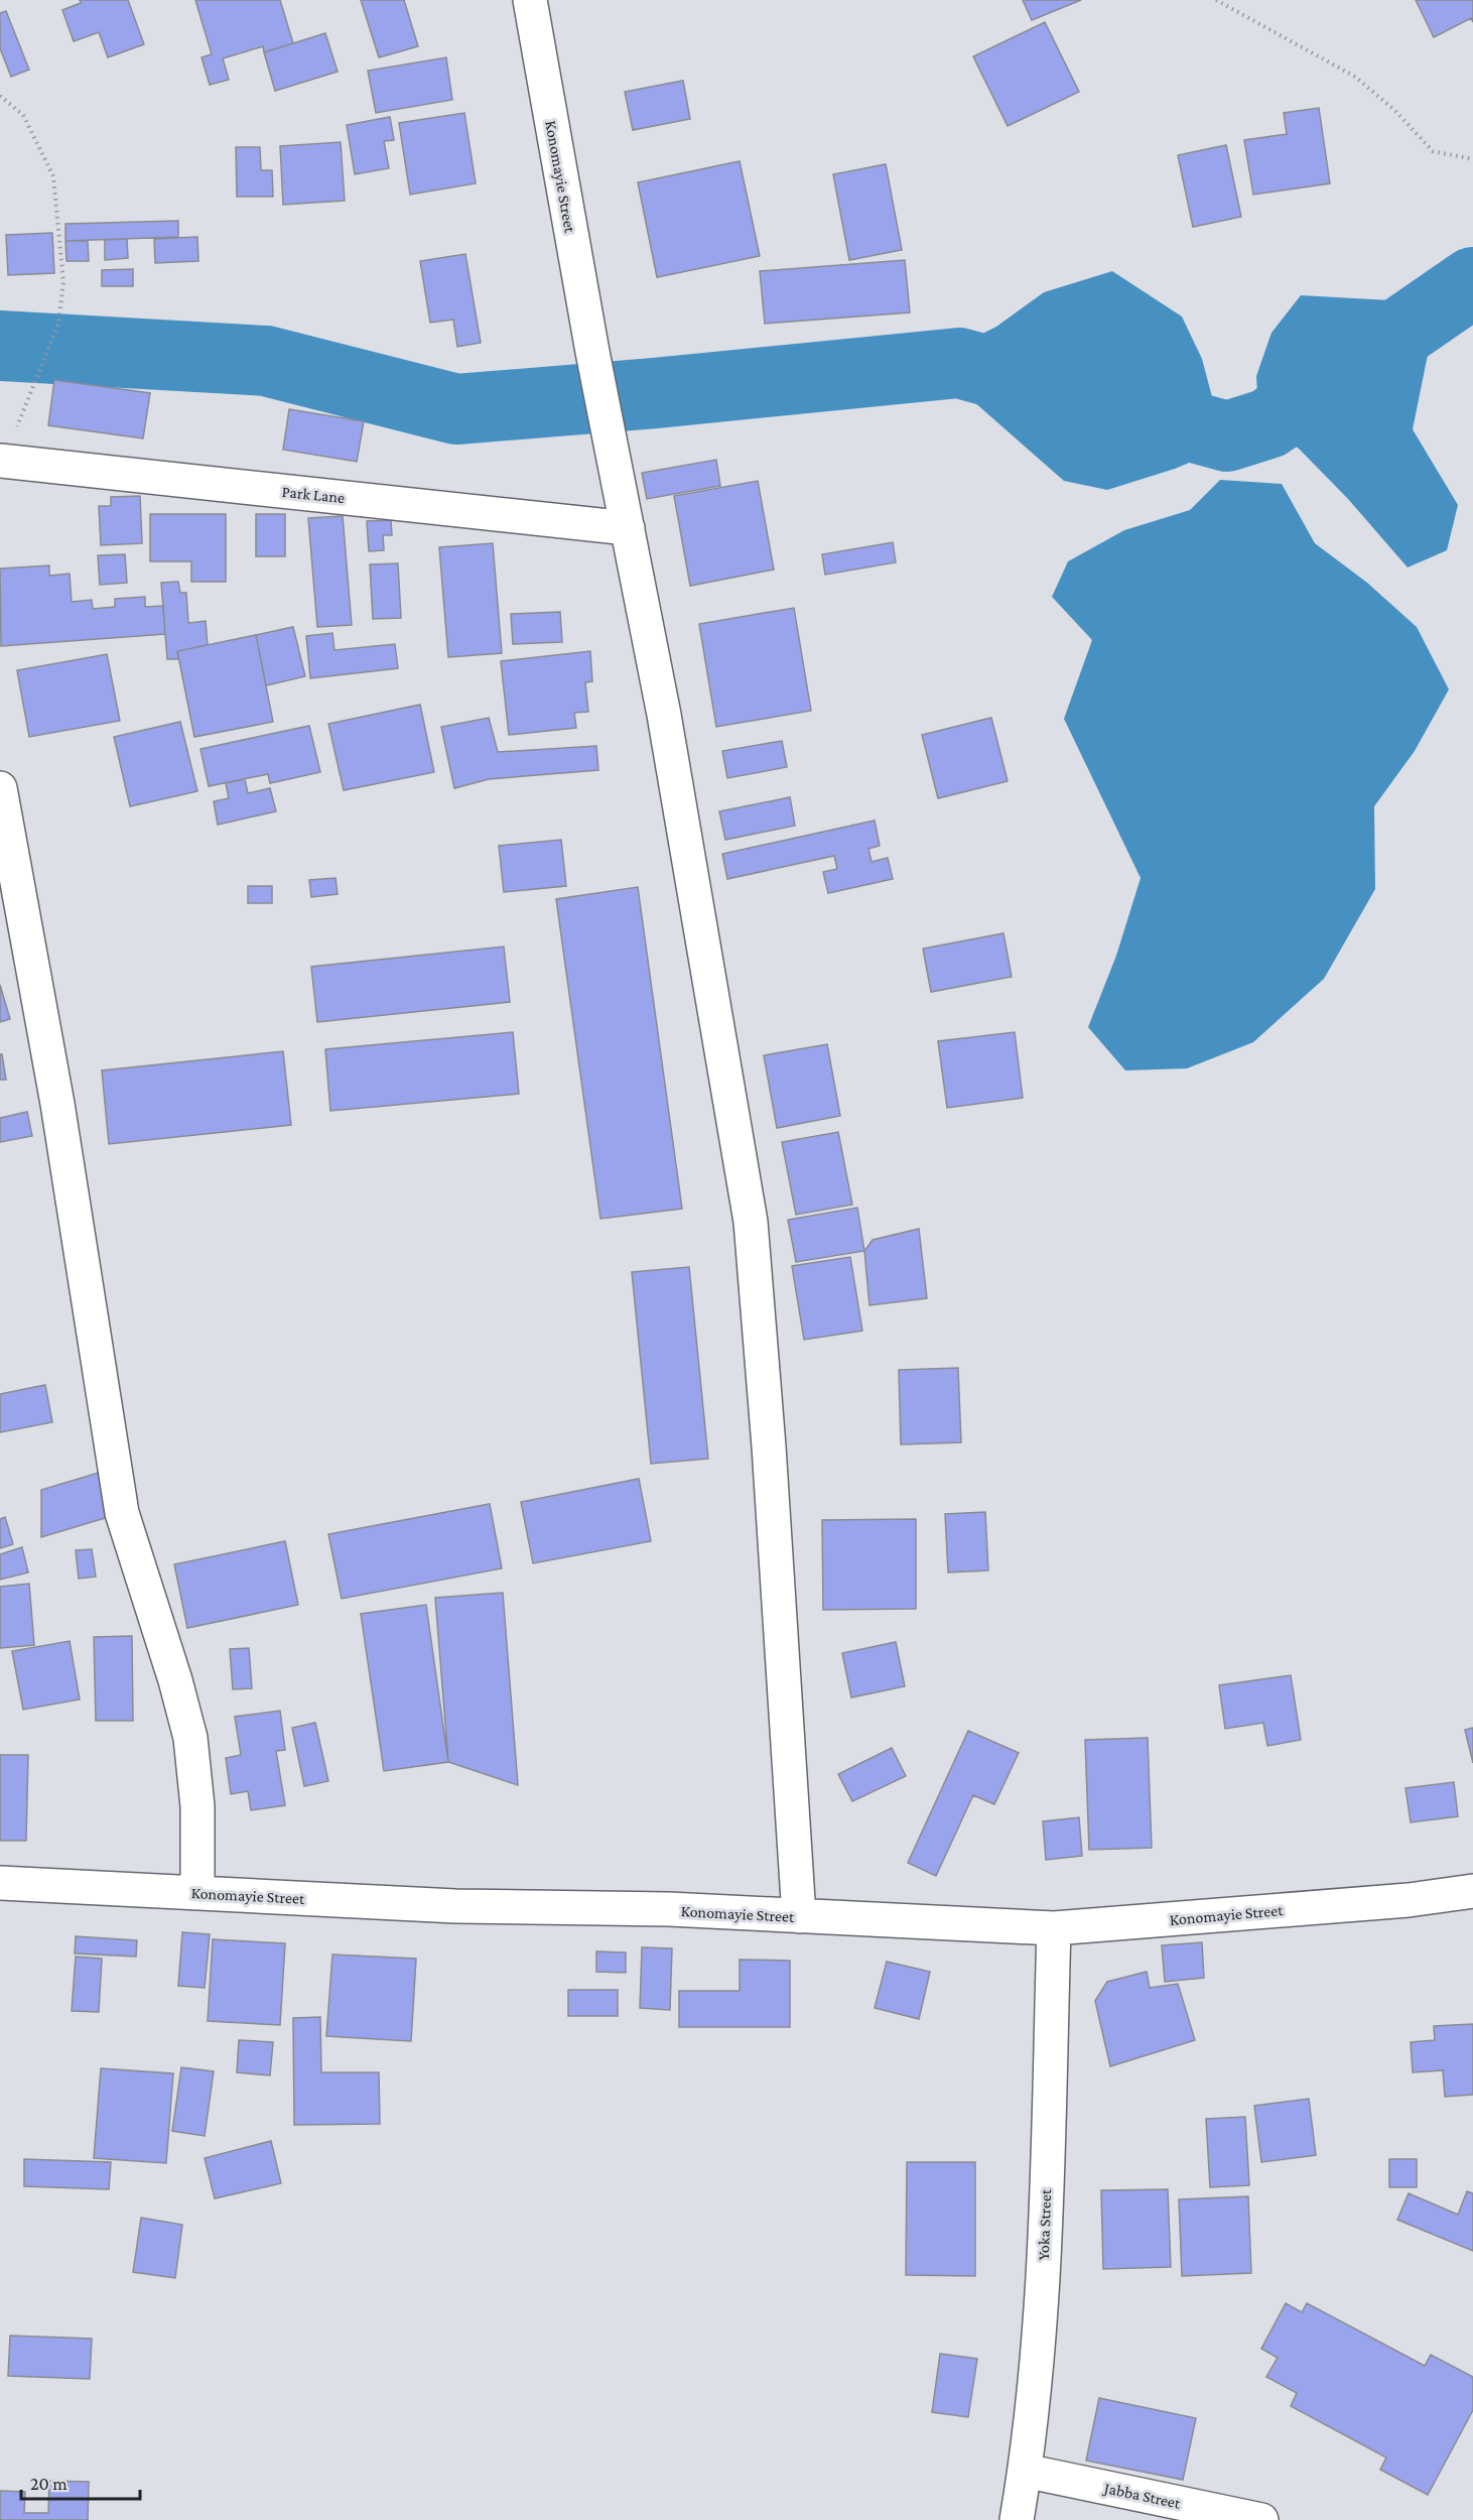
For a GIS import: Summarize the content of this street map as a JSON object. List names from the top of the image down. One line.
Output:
{"streets":{"street":["Konomayie Street","Park Lane","Yoka Street","Jabba Street"]},"crossings":[["Konomayie Street","Park Lane"],["Konomayie Street","Yoka Street"],["Yoka Street","Jabba Street"]],"scale_bar":"20 m"}
